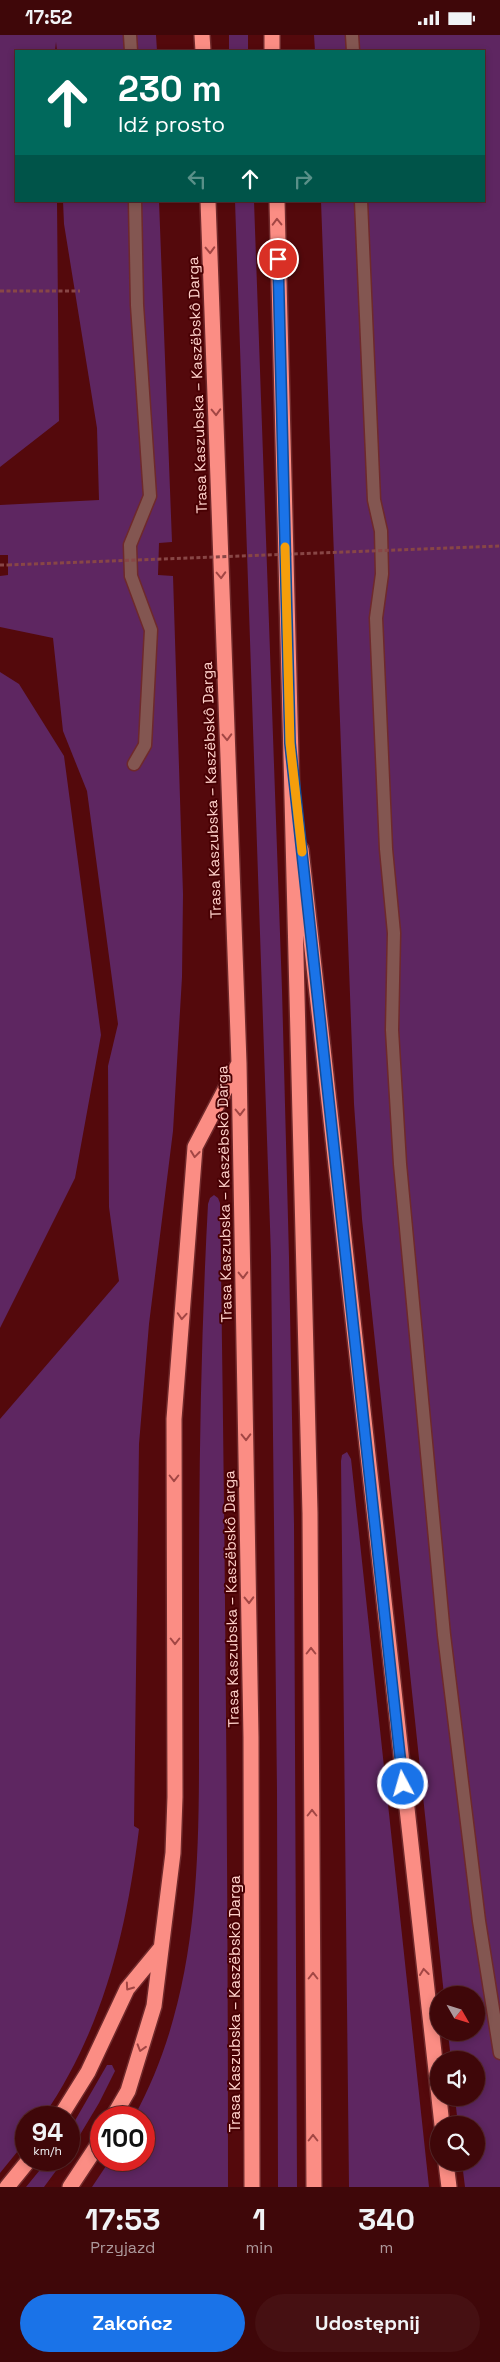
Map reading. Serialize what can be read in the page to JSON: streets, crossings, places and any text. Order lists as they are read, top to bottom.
{
  "streets": {
    "highway": ["Trasa Kaszubska – Kaszëbskô Darga"]
  },
  "north": "bottom right",
  "page": {
    "status": "17:52",
    "turn": ["230 m", "Idź prosto"],
    "speed": "94 km/h",
    "limit": "100",
    "eta": [
      "17:53",
      "Przyjazd",
      "1",
      "min",
      "340",
      "m"
    ],
    "buttons": ["Zakończ", "Udostępnij"]
  }
}
